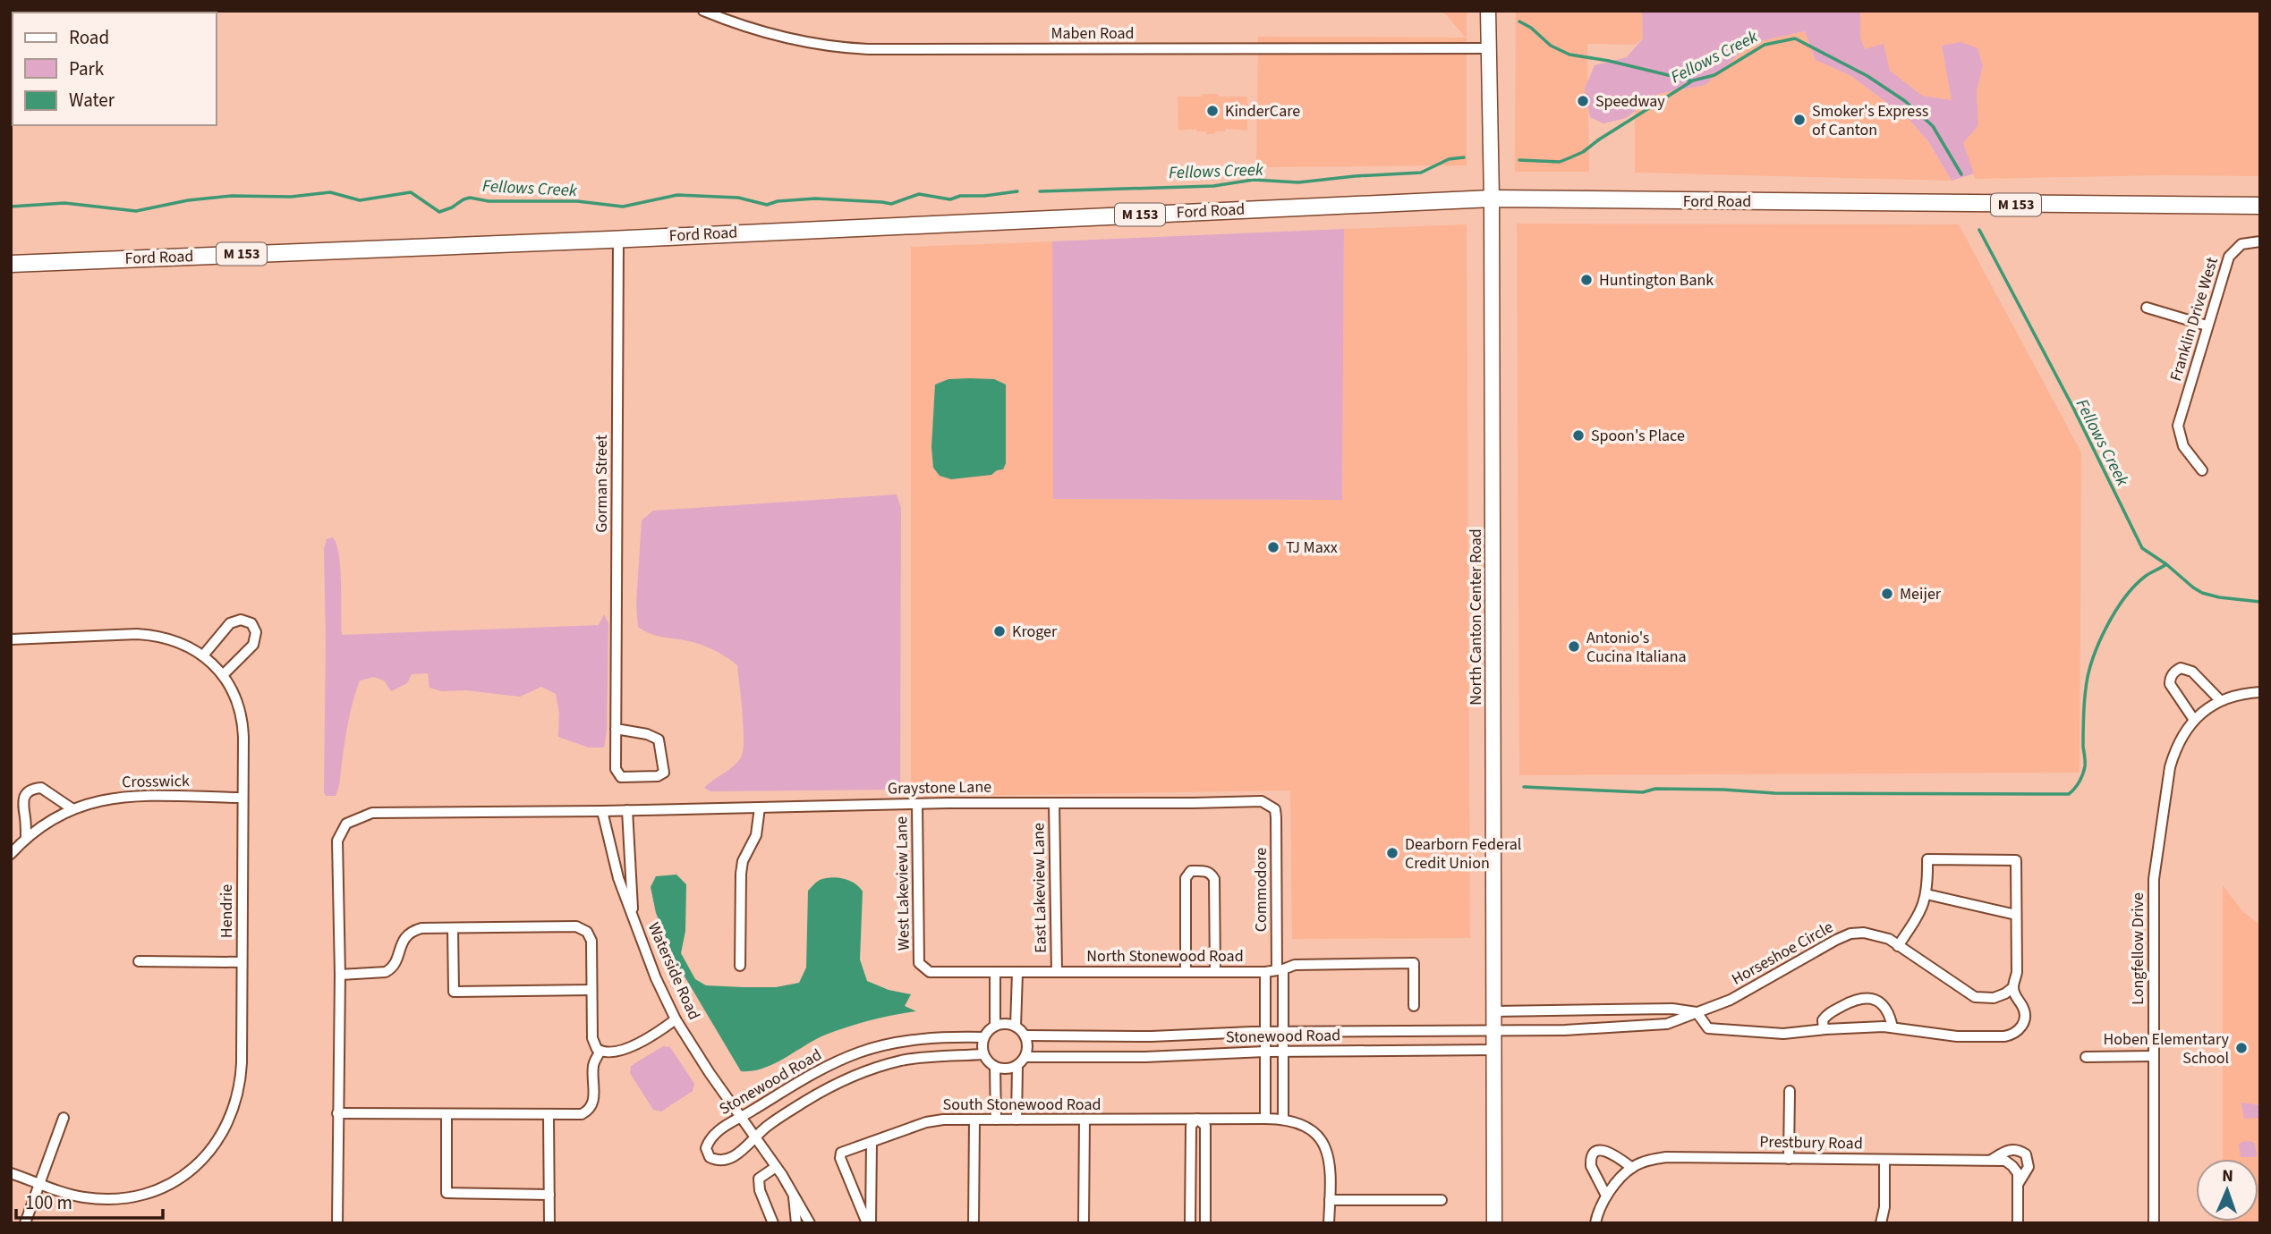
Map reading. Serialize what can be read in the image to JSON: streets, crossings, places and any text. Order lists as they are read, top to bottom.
{
  "streets": {
    "main road": ["Ford Road", "M 153", "North Canton Center Road"],
    "street": [
      "Maben Road",
      "Franklin Drive West",
      "Gorman Street",
      "Crosswick",
      "Graystone Lane",
      "West Lakeview Lane",
      "East Lakeview Lane",
      "Commodore",
      "Hendrie",
      "Longfellow Drive",
      "Horseshoe Circle",
      "North Stonewood Road",
      "Waterside Road",
      "Stonewood Road",
      "South Stonewood Road",
      "Prestbury Road"
    ]
  },
  "crossings": [
    ["Maben Road", "North Canton Center Road"],
    ["Ford Road", "Gorman Street"],
    ["Ford Road", "North Canton Center Road"],
    ["North Canton Center Road", "Horseshoe Circle"],
    ["North Canton Center Road", "Stonewood Road"],
    ["Crosswick", "Hendrie"],
    ["Graystone Lane", "West Lakeview Lane"],
    ["Graystone Lane", "East Lakeview Lane"],
    ["Graystone Lane", "Commodore"],
    ["Graystone Lane", "Waterside Road"],
    ["West Lakeview Lane", "North Stonewood Road"],
    ["East Lakeview Lane", "North Stonewood Road"],
    ["Commodore", "North Stonewood Road"],
    ["Commodore", "Stonewood Road"],
    ["Commodore", "South Stonewood Road"],
    ["Horseshoe Circle", "Stonewood Road"],
    ["Waterside Road", "Stonewood Road"]
  ],
  "water": ["Fellows Creek"],
  "places": [
    "Speedway",
    "KinderCare",
    "Smoker's Express of Canton",
    "Huntington Bank",
    "Spoon's Place",
    "TJ Maxx",
    "Meijer",
    "Kroger",
    "Antonio's Cucina Italiana",
    "Dearborn Federal Credit Union",
    "Hoben Elementary School"
  ],
  "legend": ["Road", "Park", "Water"],
  "scale_bar": "100 m",
  "north": "top"
}
